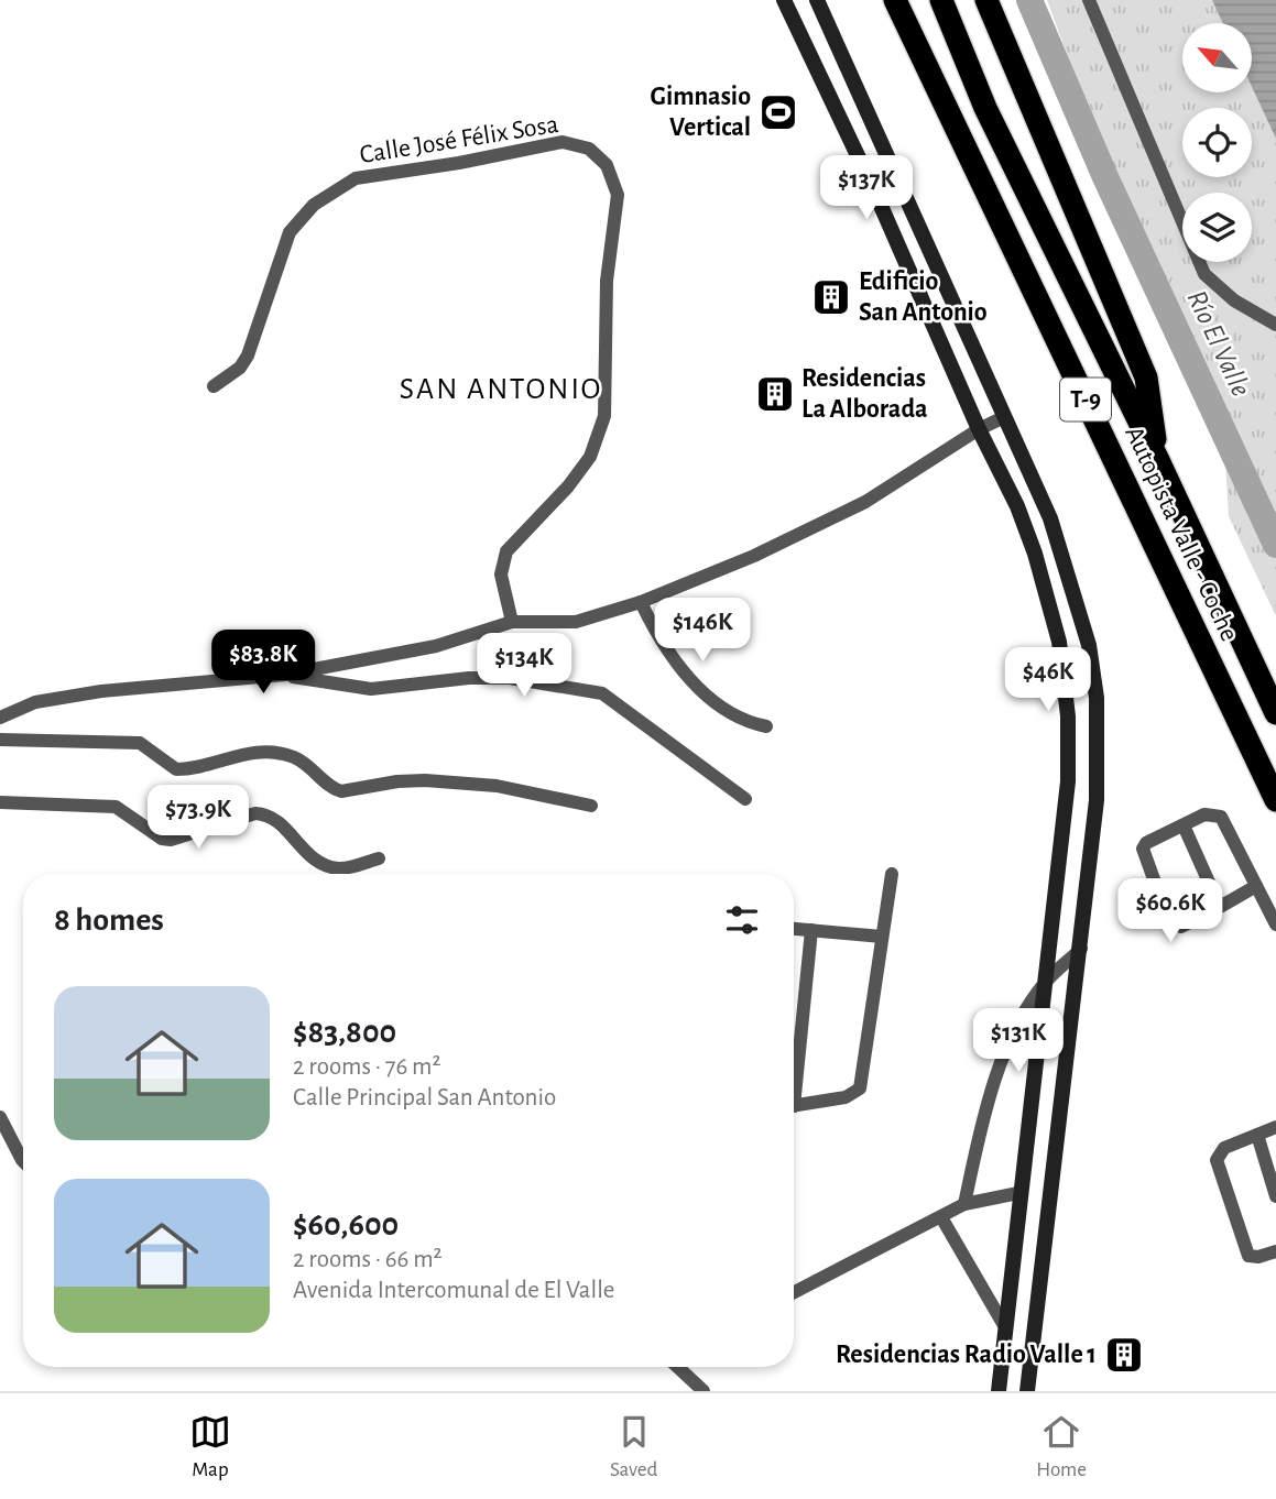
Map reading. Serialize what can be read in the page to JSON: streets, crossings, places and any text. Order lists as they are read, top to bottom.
{
  "streets": {
    "highway": ["T-9", "Autopista Valle - Coche"],
    "street": ["Calle José Félix Sosa"]
  },
  "districts": ["SAN ANTONIO"],
  "water": ["Río El Valle"],
  "places": {
    "sports": ["Gimnasio Vertical"],
    "building": ["Edificio San Antonio", "Residencias La Alborada", "Residencias Radio Valle 1"]
  },
  "north": "top left",
  "page": {
    "price": [
      "$137K",
      "$146K",
      "$83.8K",
      "$134K",
      "$46K",
      "$73.9K",
      "$60.6K",
      "$131K"
    ],
    "heading": "8 homes",
    "list": [
      {
        "name": "$83,800",
        "note": "2 rooms · 76 m² · Calle Principal San Antonio"
      },
      {
        "name": "$60,600",
        "note": "2 rooms · 66 m² · Avenida Intercomunal de El Valle"
      }
    ],
    "tabs": ["Map", "Saved", "Home"]
  }
}
